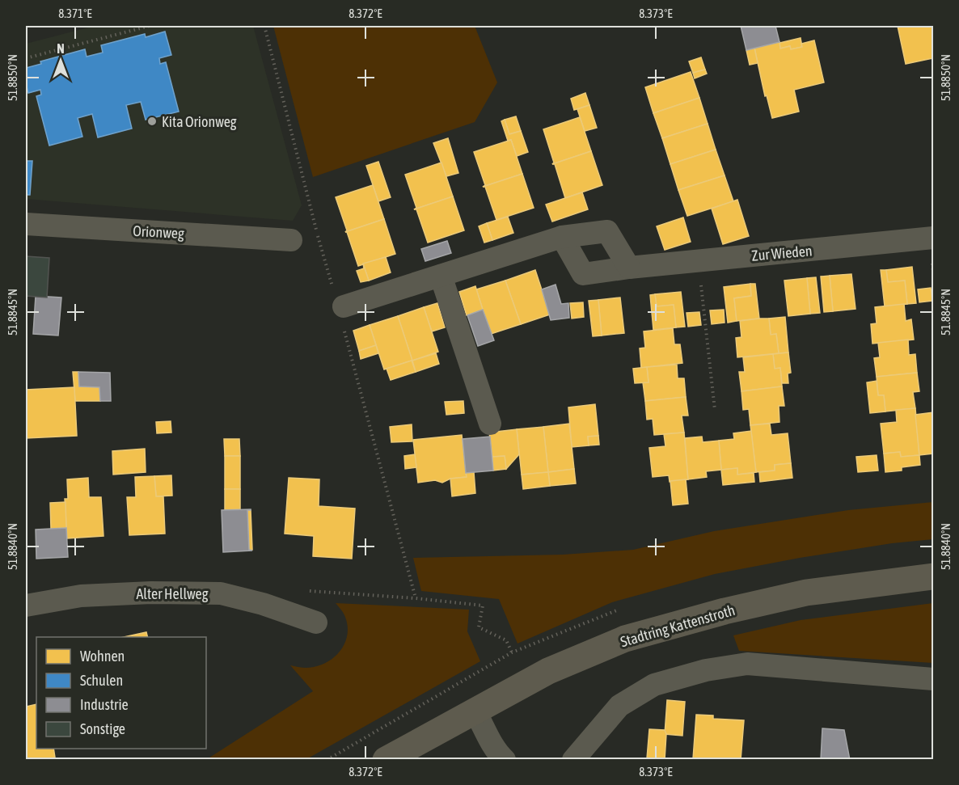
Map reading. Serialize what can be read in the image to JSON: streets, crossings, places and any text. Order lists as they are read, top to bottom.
{
  "streets": {
    "main road": ["Stadtring Kattenstroth"],
    "street": ["Orionweg", "Zur Wieden", "Alter Hellweg"]
  },
  "places": ["Kita Orionweg"],
  "legend": [
    "Wohnen",
    "Schulen",
    "Industrie",
    "Sonstige"
  ],
  "north": "top",
  "coordinates": [
    "8.371°E",
    "8.372°E",
    "8.373°E",
    "51.8850°N",
    "51.8845°N",
    "51.8840°N"
  ]
}
